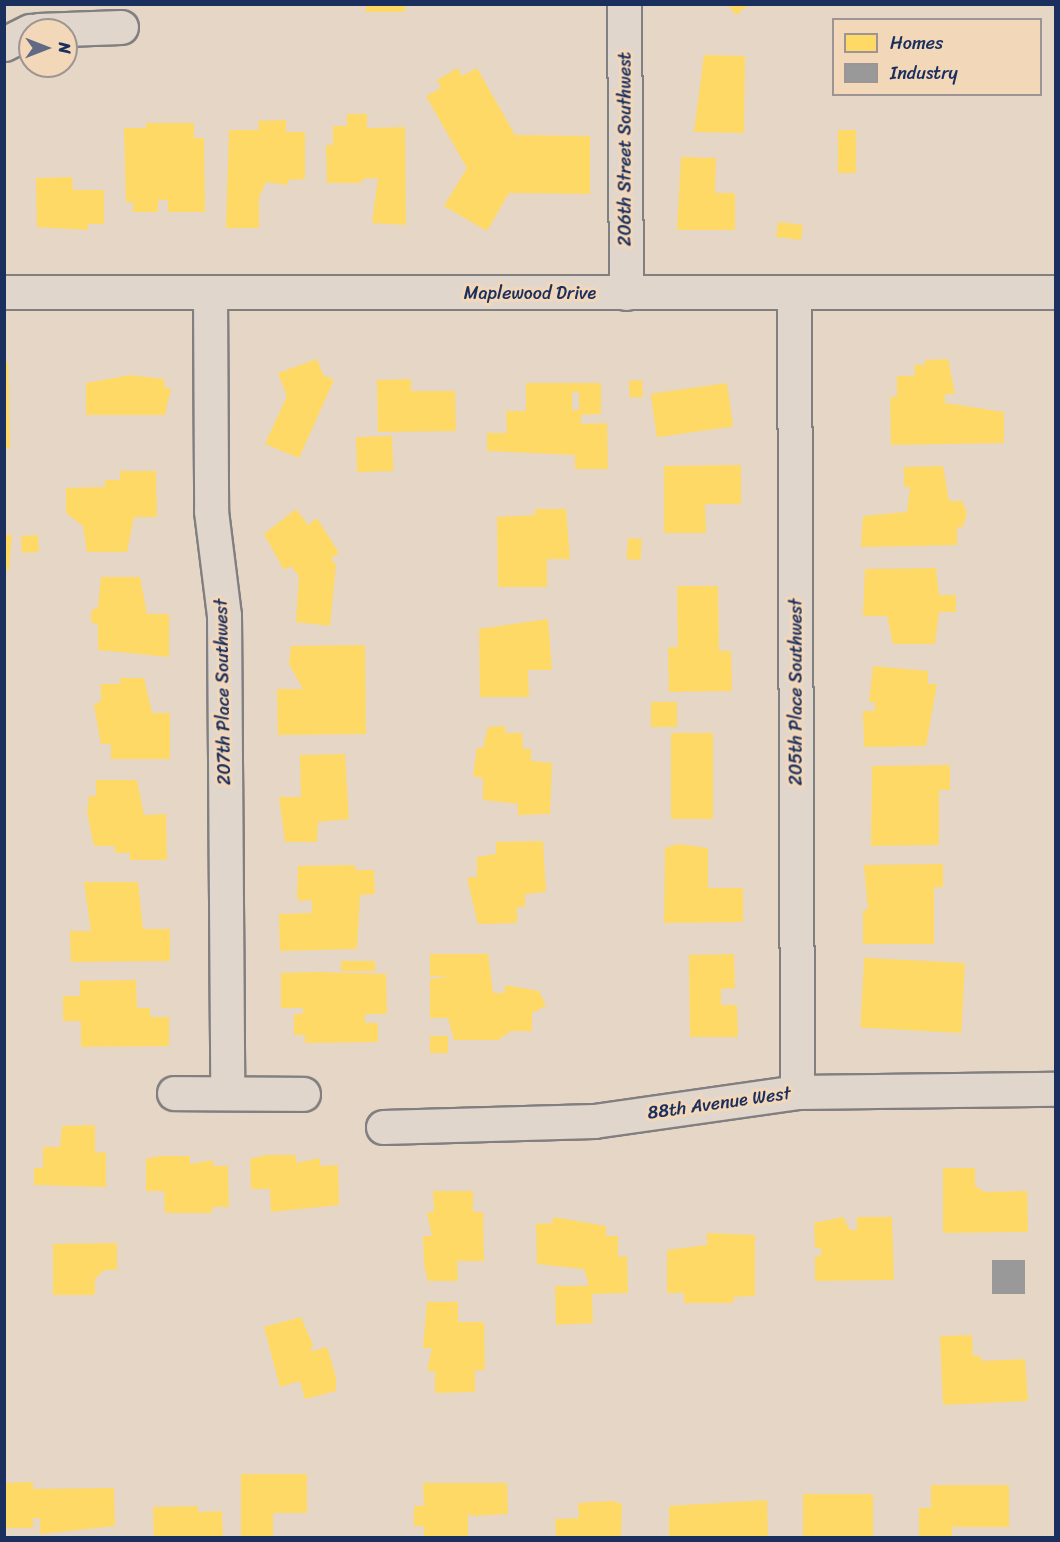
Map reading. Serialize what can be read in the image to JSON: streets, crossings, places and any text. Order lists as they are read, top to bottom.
{
  "streets": {
    "street": [
      "206th Street Southwest",
      "Maplewood Drive",
      "207th Place Southwest",
      "205th Place Southwest",
      "88th Avenue West"
    ]
  },
  "crossings": [
    ["206th Street Southwest", "Maplewood Drive"],
    ["Maplewood Drive", "207th Place Southwest"],
    ["Maplewood Drive", "205th Place Southwest"],
    ["205th Place Southwest", "88th Avenue West"]
  ],
  "legend": ["Homes", "Industry"],
  "north": "right"
}
